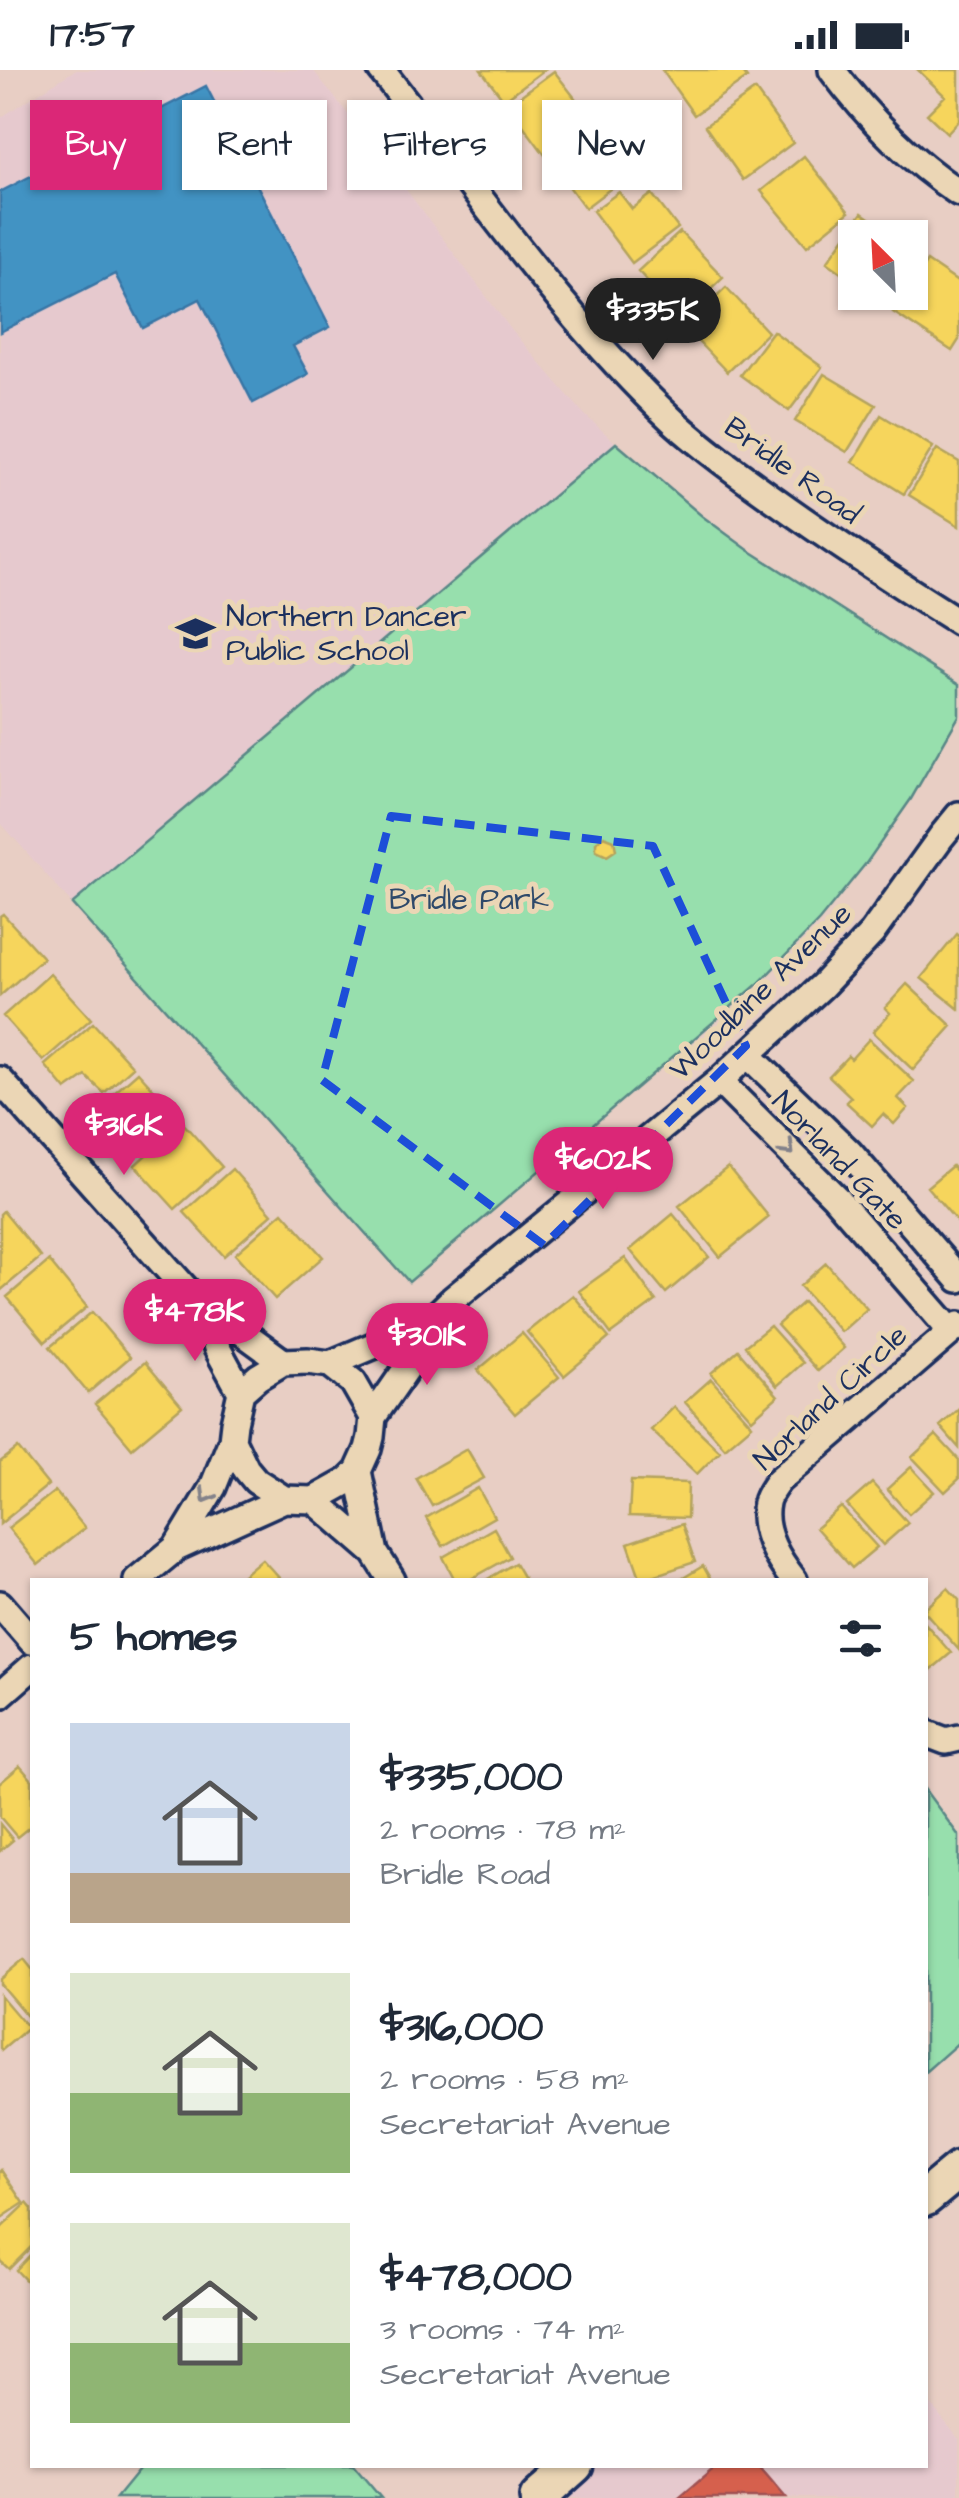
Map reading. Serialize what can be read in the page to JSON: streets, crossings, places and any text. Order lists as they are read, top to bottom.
{
  "streets": {
    "street": [
      "Bridle Road",
      "Woodbine Avenue",
      "Norland Gate",
      "Norland Circle"
    ]
  },
  "crossings": [
    ["Woodbine Avenue", "Norland Gate"],
    ["Norland Gate", "Norland Circle"]
  ],
  "parks": ["Bridle Park"],
  "places": {
    "school or university": ["Northern Dancer Public School"]
  },
  "north": "top left",
  "page": {
    "status": "17:57",
    "chip": [
      "Buy",
      "Rent",
      "Filters",
      "New"
    ],
    "price": [
      "$335K",
      "$316K",
      "$602K",
      "$478K",
      "$301K"
    ],
    "heading": "5 homes",
    "list": [
      {
        "name": "$335,000",
        "note": "2 rooms · 78 m² · Bridle Road"
      },
      {
        "name": "$316,000",
        "note": "2 rooms · 58 m² · Secretariat Avenue"
      },
      {
        "name": "$478,000",
        "note": "3 rooms · 74 m² · Secretariat Avenue"
      }
    ]
  }
}
